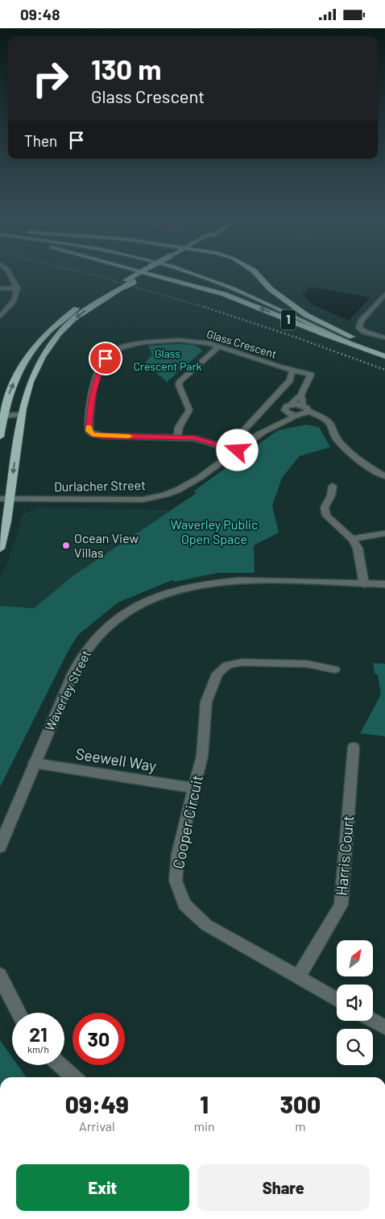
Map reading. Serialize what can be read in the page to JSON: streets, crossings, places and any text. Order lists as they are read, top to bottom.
{
  "streets": {
    "highway": ["1"],
    "street": [
      "Glass Crescent",
      "Durlacher Street",
      "Waverley Street",
      "Seewell Way",
      "Cooper Circuit",
      "Harris Court"
    ]
  },
  "crossings": [
    ["1", "Durlacher Street"],
    ["Glass Crescent", "Durlacher Street"],
    ["Waverley Street", "Seewell Way"],
    ["Seewell Way", "Cooper Circuit"],
    ["Cooper Circuit", "Harris Court"]
  ],
  "parks": ["Glass Crescent Park", "Waverley Public Open Space"],
  "places": ["Ocean View Villas"],
  "north": "top right",
  "page": {
    "status": "09:48",
    "turn": ["130 m", "Glass Crescent"],
    "then": "Then",
    "speed": "21 km/h",
    "limit": "30",
    "eta": [
      "09:49",
      "Arrival",
      "1",
      "min",
      "300",
      "m"
    ],
    "buttons": ["Exit", "Share"]
  }
}
